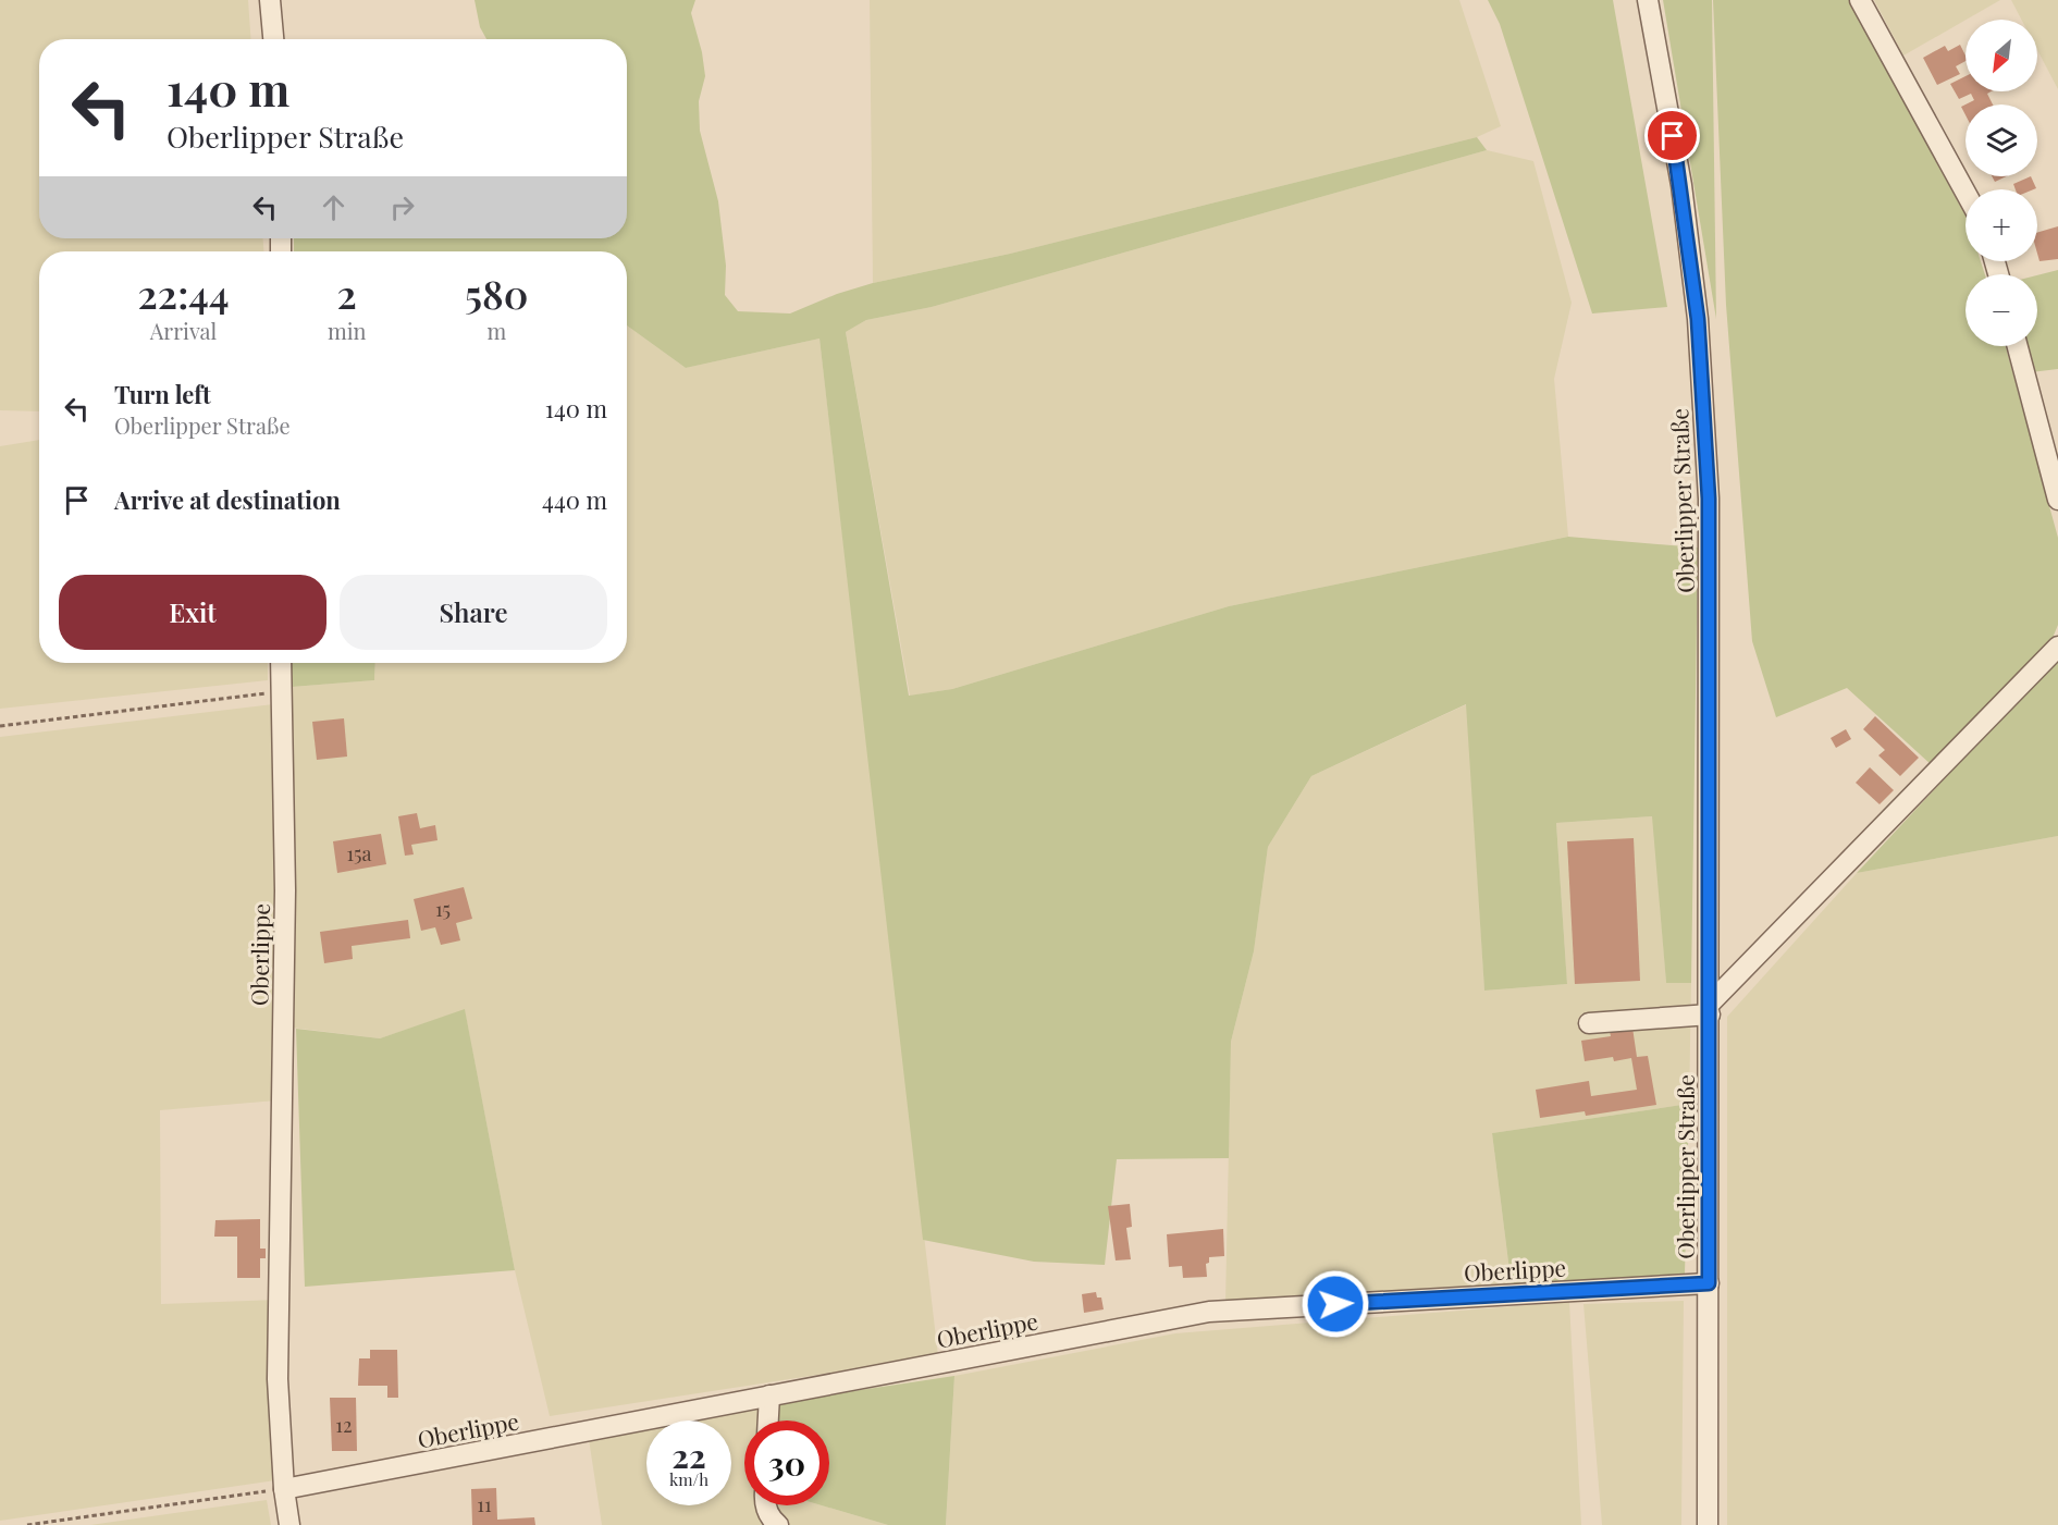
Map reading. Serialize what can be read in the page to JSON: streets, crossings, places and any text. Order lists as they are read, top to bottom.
{
  "streets": {
    "street": ["Oberlipper Straße", "Oberlippe"]
  },
  "crossings": [
    ["Oberlipper Straße", "Oberlippe"]
  ],
  "house_numbers": [
    "15a",
    "15",
    "12",
    "11"
  ],
  "north": "bottom left",
  "page": {
    "map_buttons": ["+", "−"],
    "turn": ["140 m", "Oberlipper Straße"],
    "eta": [
      "22:44",
      "Arrival",
      "2",
      "min",
      "580",
      "m"
    ],
    "list": [
      {
        "name": "Turn left",
        "note": "Oberlipper Straße",
        "value": "140 m"
      },
      {
        "name": "Arrive at destination",
        "value": "440 m"
      }
    ],
    "buttons": ["Exit", "Share"],
    "speed": "22 km/h",
    "limit": "30"
  }
}
